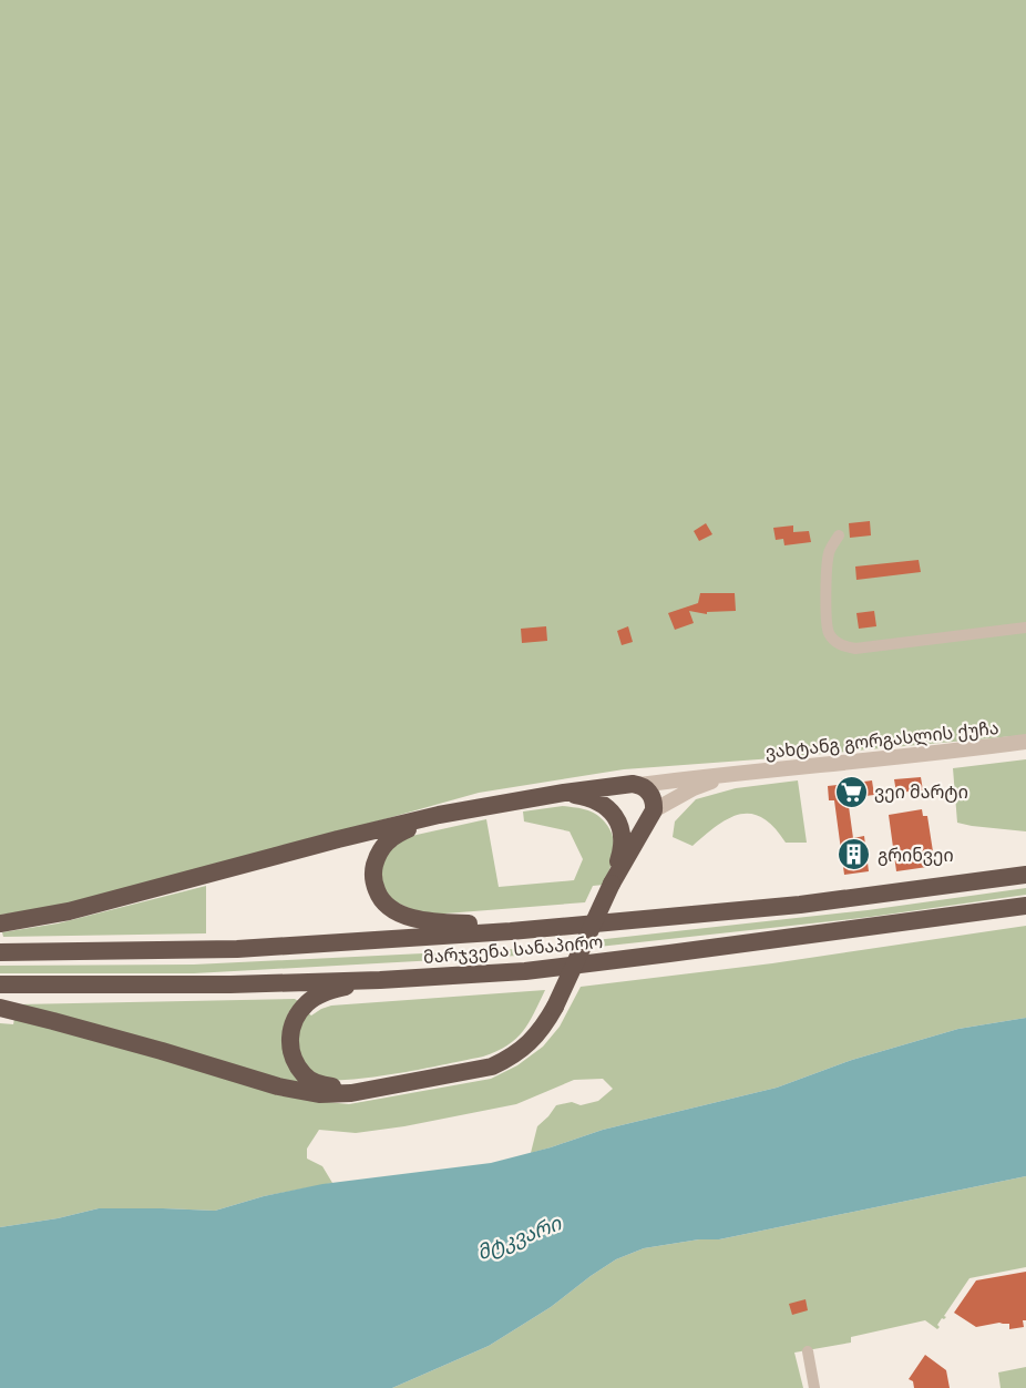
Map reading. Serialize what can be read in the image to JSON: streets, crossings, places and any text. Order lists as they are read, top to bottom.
{
  "streets": {
    "highway": ["მარჯვენა სანაპირო"],
    "street": ["ვახტანგ გორგასლის ქუჩა"]
  },
  "water": ["მტკვარი"],
  "places": {
    "supermarket": ["ვეი მარტი"],
    "building": ["გრინვეი"]
  }
}
